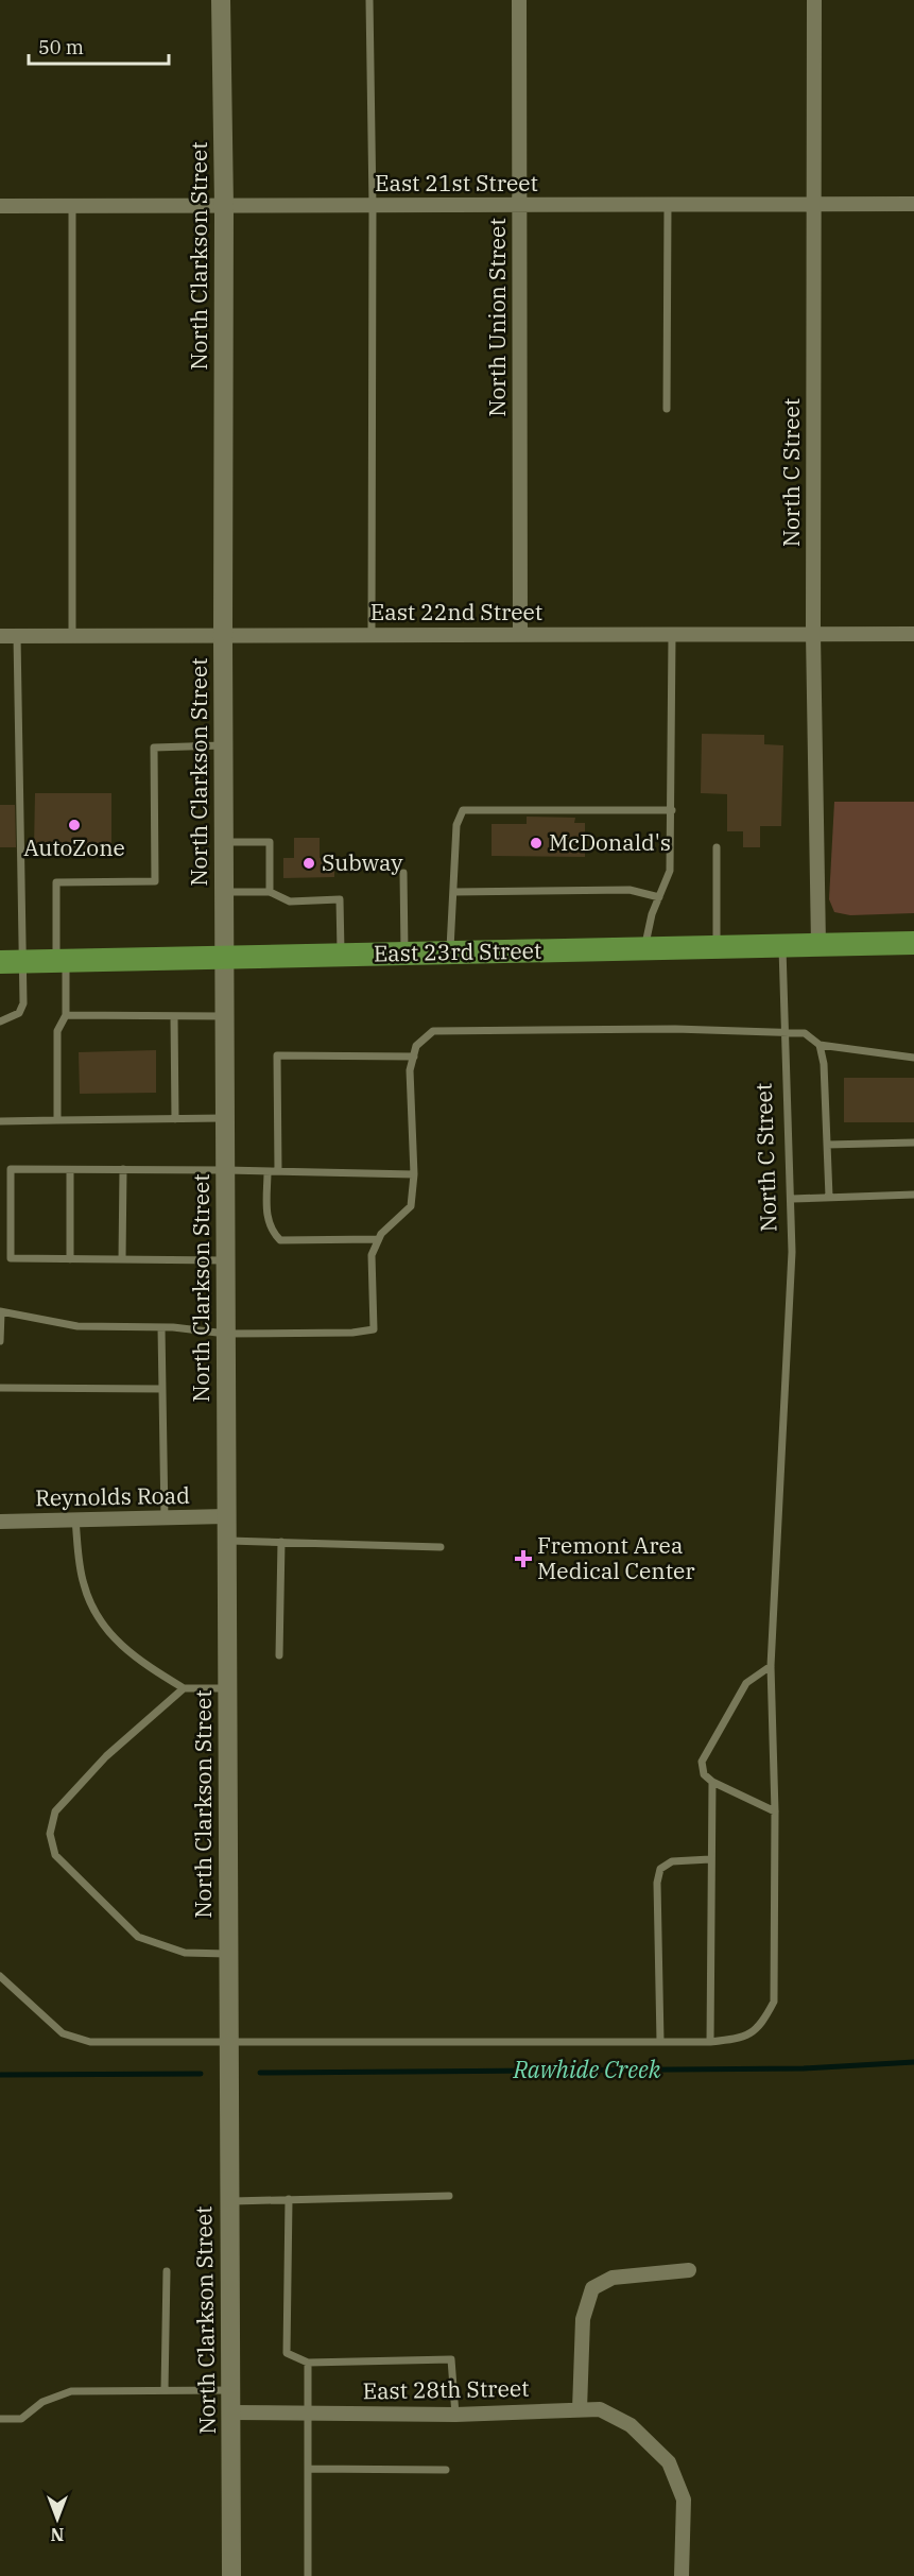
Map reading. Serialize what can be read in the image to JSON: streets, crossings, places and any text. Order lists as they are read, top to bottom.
{
  "streets": {
    "main road": ["East 23rd Street"],
    "street": [
      "East 21st Street",
      "North Clarkson Street",
      "North Union Street",
      "North C Street",
      "East 22nd Street",
      "Reynolds Road",
      "East 28th Street"
    ]
  },
  "crossings": [
    ["East 21st Street", "North Clarkson Street"],
    ["East 21st Street", "North Union Street"],
    ["East 21st Street", "North C Street"],
    ["North Clarkson Street", "North C Street"],
    ["North Clarkson Street", "East 22nd Street"],
    ["North Clarkson Street", "East 23rd Street"],
    ["North Clarkson Street", "Reynolds Road"],
    ["North Clarkson Street", "East 28th Street"],
    ["North Union Street", "East 22nd Street"],
    ["North C Street", "East 22nd Street"],
    ["North C Street", "East 23rd Street"]
  ],
  "water": ["Rawhide Creek"],
  "places": {
    "other": ["AutoZone", "McDonald's", "Subway"],
    "health": ["Fremont Area Medical Center"]
  },
  "scale_bar": "50 m",
  "north": "bottom"
}
